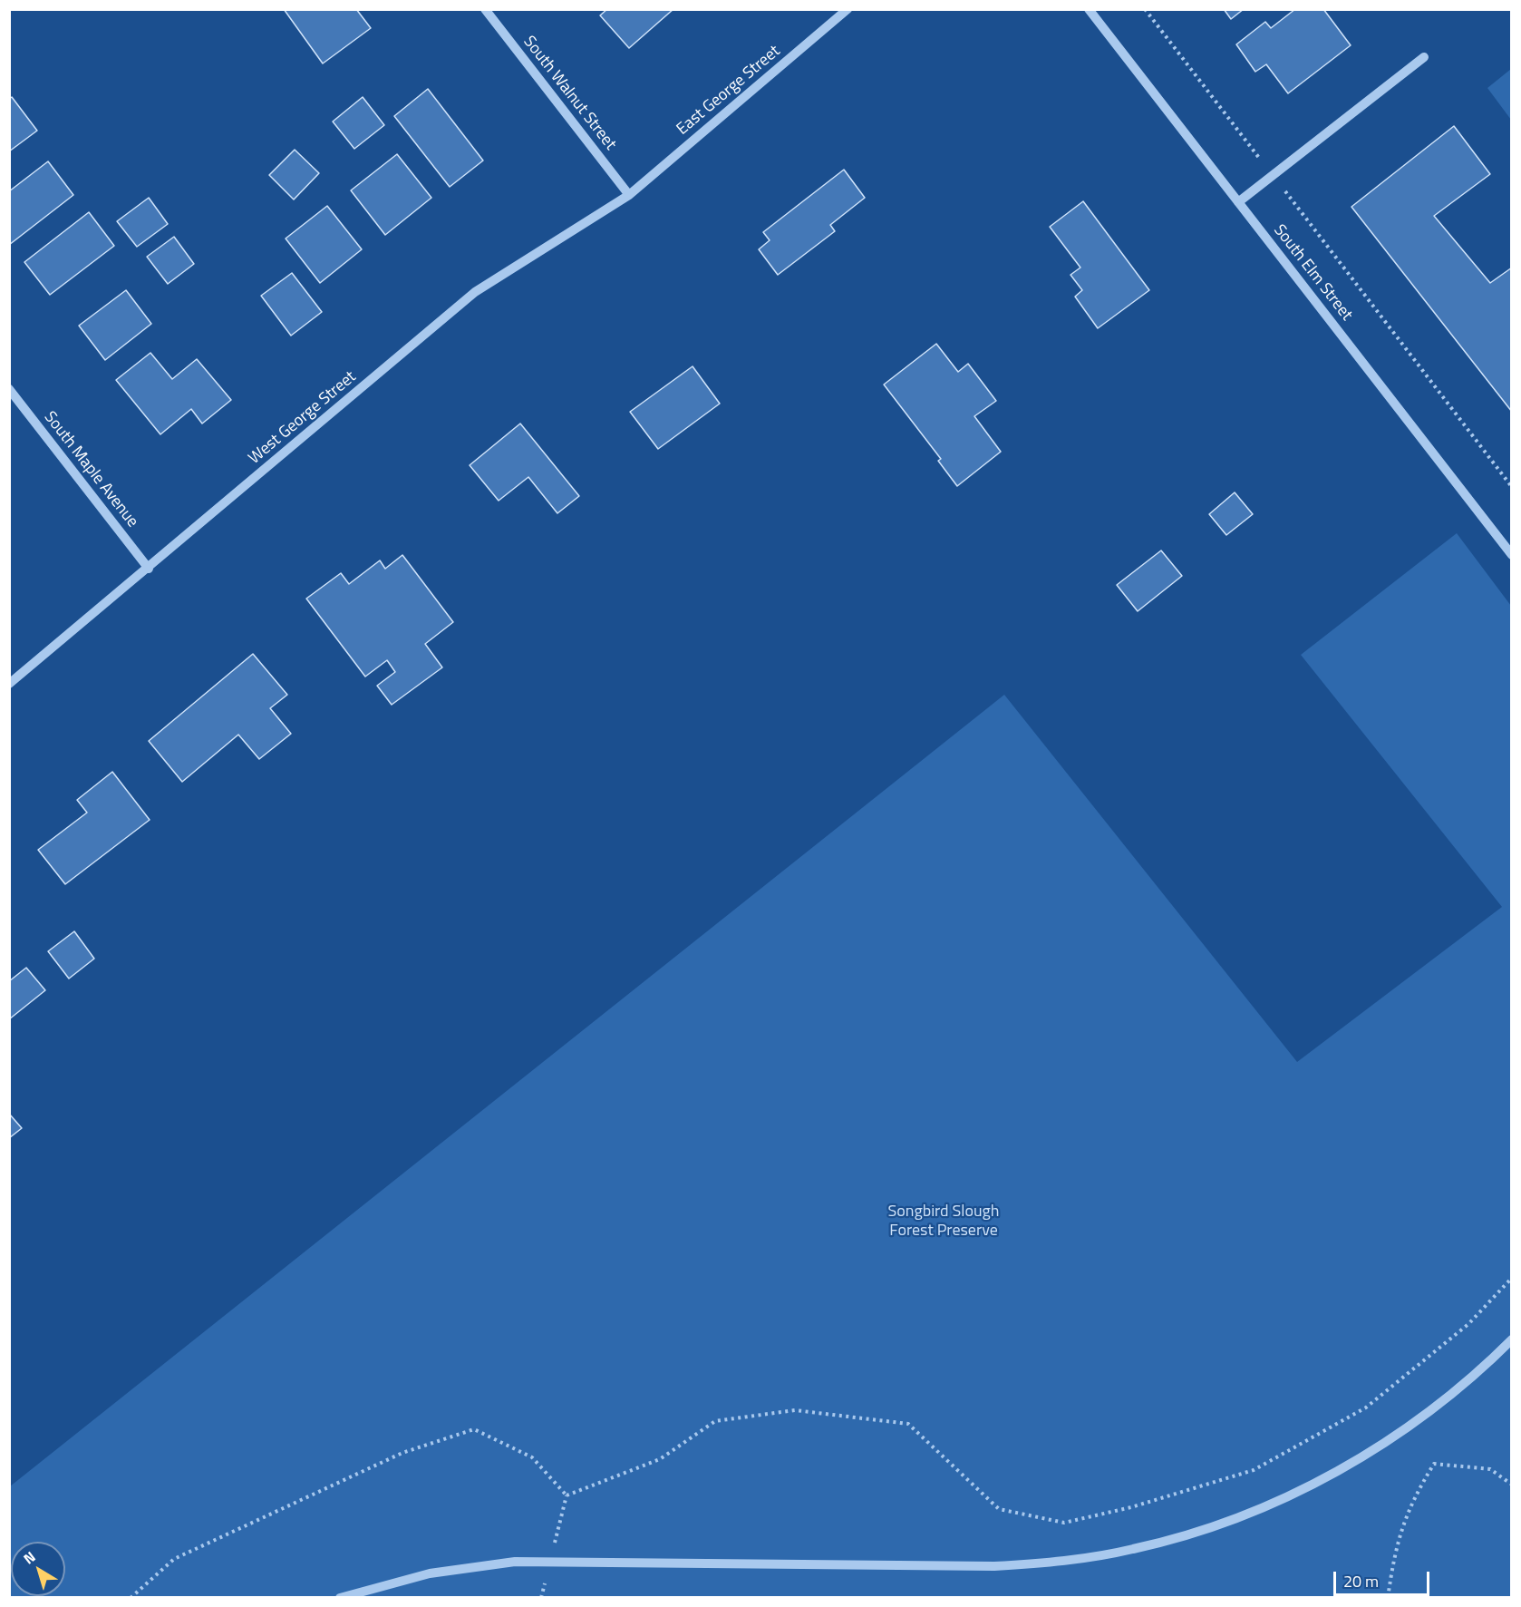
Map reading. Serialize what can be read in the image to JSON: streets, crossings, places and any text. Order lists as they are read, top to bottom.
{
  "streets": {
    "street": [
      "East George Street",
      "South Walnut Street",
      "South Elm Street",
      "West George Street",
      "South Maple Avenue"
    ]
  },
  "crossings": [
    ["East George Street", "South Walnut Street"],
    ["East George Street", "West George Street"],
    ["South Walnut Street", "West George Street"],
    ["West George Street", "South Maple Avenue"]
  ],
  "parks": ["Songbird Slough Forest Preserve"],
  "scale_bar": "20 m",
  "north": "top left"
}
